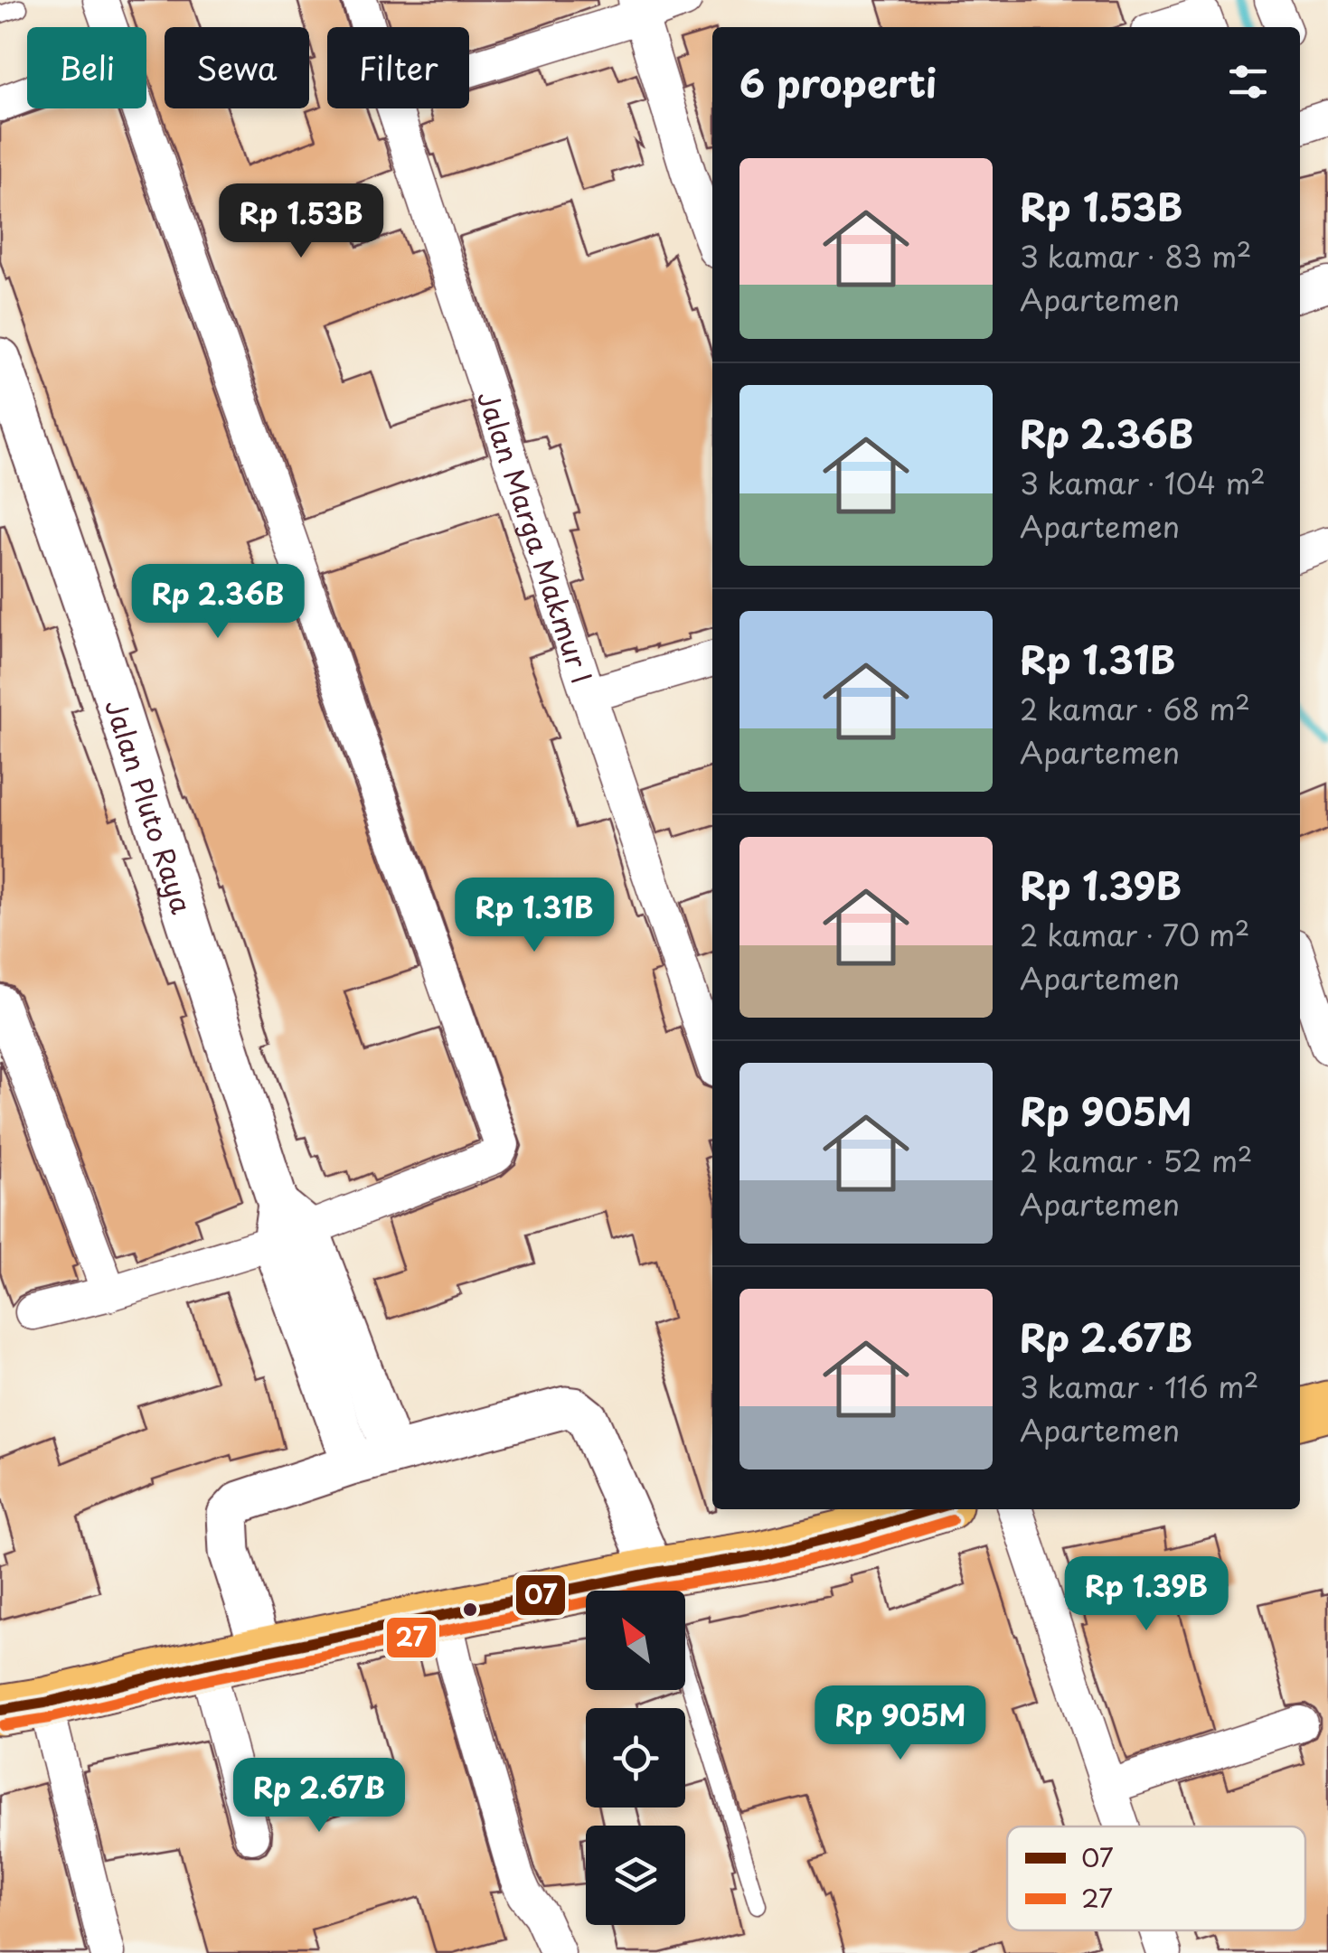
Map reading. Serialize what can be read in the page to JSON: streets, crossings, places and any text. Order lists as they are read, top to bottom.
{
  "streets": {
    "street": ["Jalan Marga Makmur I", "Jalan Pluto Raya"]
  },
  "lines": ["transit line 07", "transit line 27"],
  "legend": ["07", "27"],
  "north": "top left",
  "page": {
    "chip": ["Beli", "Sewa", "Filter"],
    "heading": "6 properti",
    "list": [
      {
        "name": "Rp 1.53B",
        "note": "3 kamar · 83 m² · Apartemen"
      },
      {
        "name": "Rp 2.36B",
        "note": "3 kamar · 104 m² · Apartemen"
      },
      {
        "name": "Rp 1.31B",
        "note": "2 kamar · 68 m² · Apartemen"
      },
      {
        "name": "Rp 1.39B",
        "note": "2 kamar · 70 m² · Apartemen"
      },
      {
        "name": "Rp 905M",
        "note": "2 kamar · 52 m² · Apartemen"
      },
      {
        "name": "Rp 2.67B",
        "note": "3 kamar · 116 m² · Apartemen"
      }
    ],
    "price": [
      "Rp 1.53B",
      "Rp 2.36B",
      "Rp 1.31B",
      "Rp 1.39B",
      "Rp 905M",
      "Rp 2.67B"
    ]
  }
}
